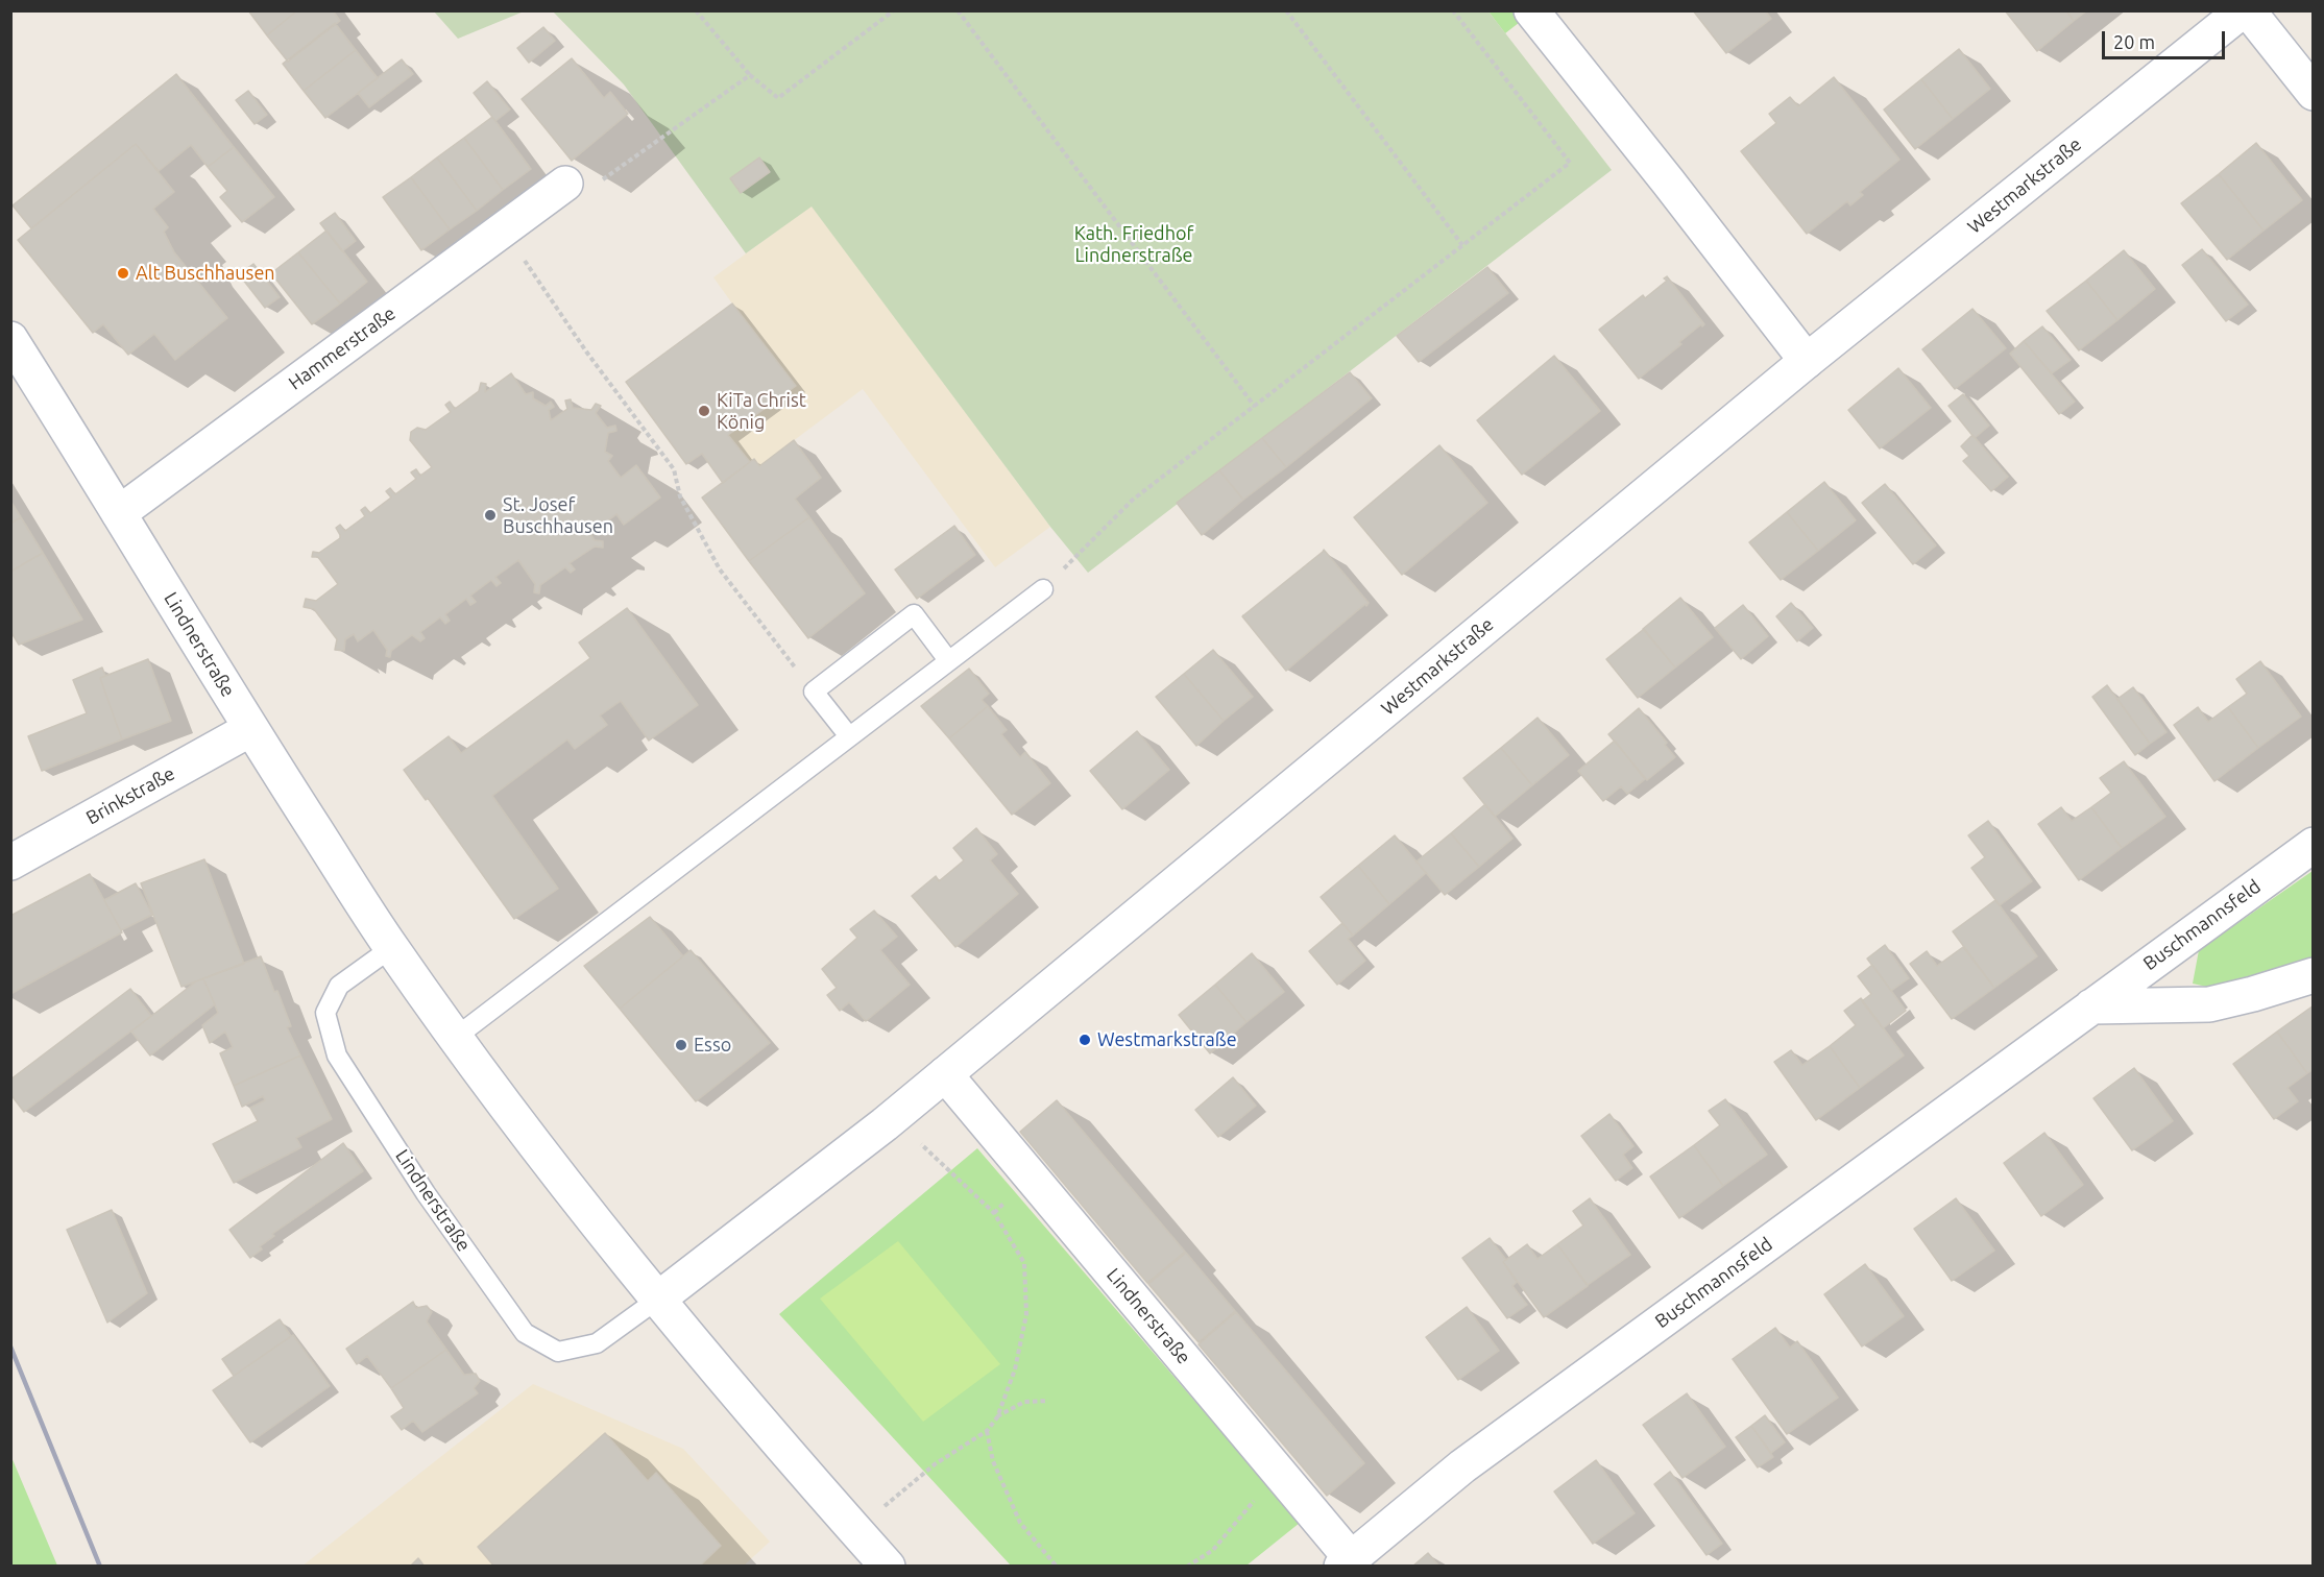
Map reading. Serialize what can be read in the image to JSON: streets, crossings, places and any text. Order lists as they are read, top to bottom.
{
  "streets": {
    "street": [
      "Westmarkstraße",
      "Hammerstraße",
      "Lindnerstraße",
      "Brinkstraße",
      "Buschmannsfeld"
    ]
  },
  "crossings": [
    ["Westmarkstraße", "Lindnerstraße"],
    ["Hammerstraße", "Lindnerstraße"],
    ["Lindnerstraße", "Brinkstraße"],
    ["Lindnerstraße", "Buschmannsfeld"]
  ],
  "parks": ["Kath. Friedhof Lindnerstraße"],
  "places": [
    "Alt Buschhausen",
    "KiTa Christ König",
    "St. Josef Buschhausen",
    "Westmarkstraße",
    "Esso"
  ],
  "scale_bar": "20 m"
}
